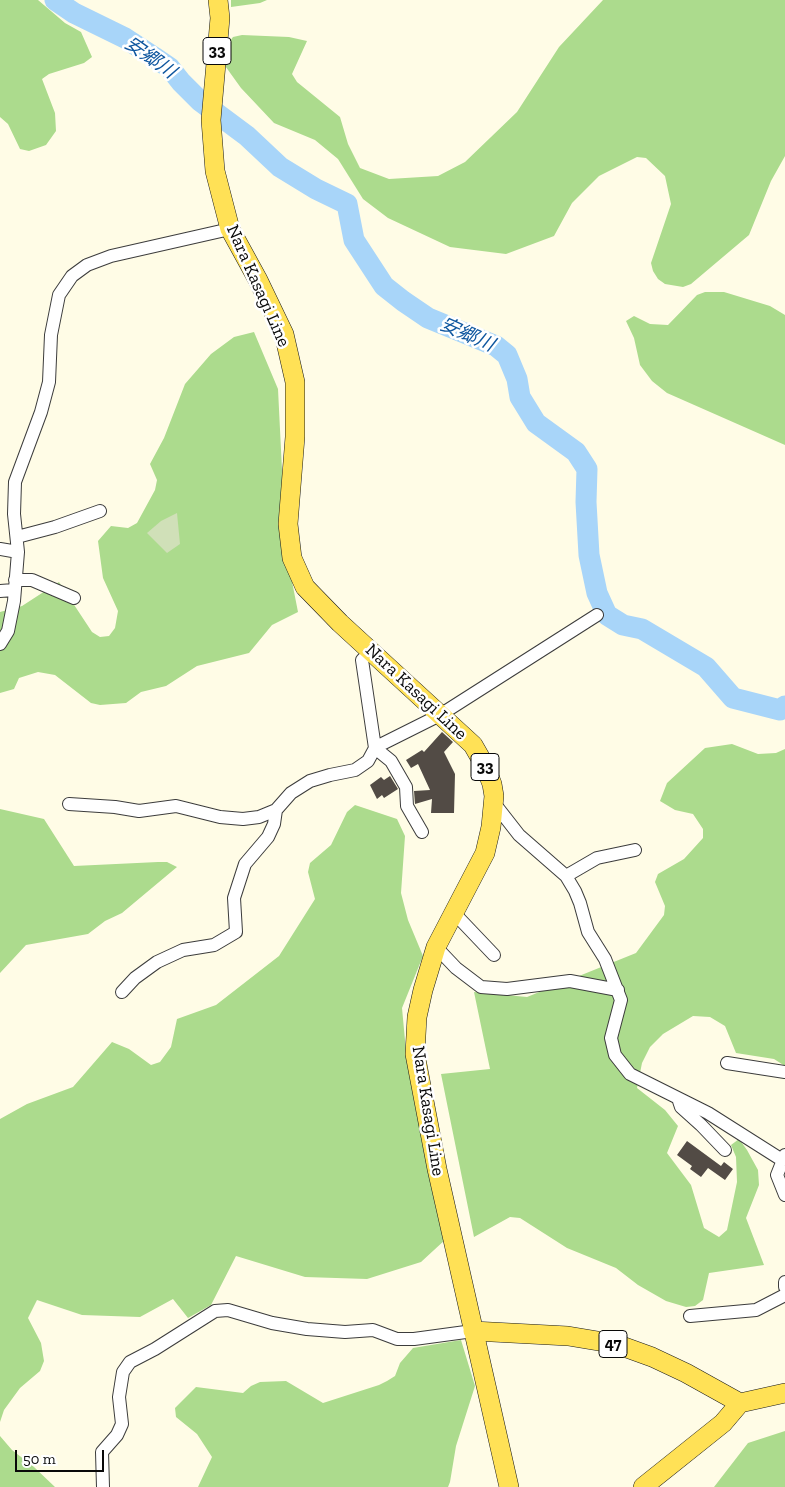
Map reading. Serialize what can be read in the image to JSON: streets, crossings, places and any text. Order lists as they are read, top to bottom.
{
  "streets": {
    "main road": ["33", "Nara Kasagi Line", "47"]
  },
  "crossings": [
    ["Nara Kasagi Line", "47"]
  ],
  "water": ["安郷川"],
  "scale_bar": "50 m"
}
